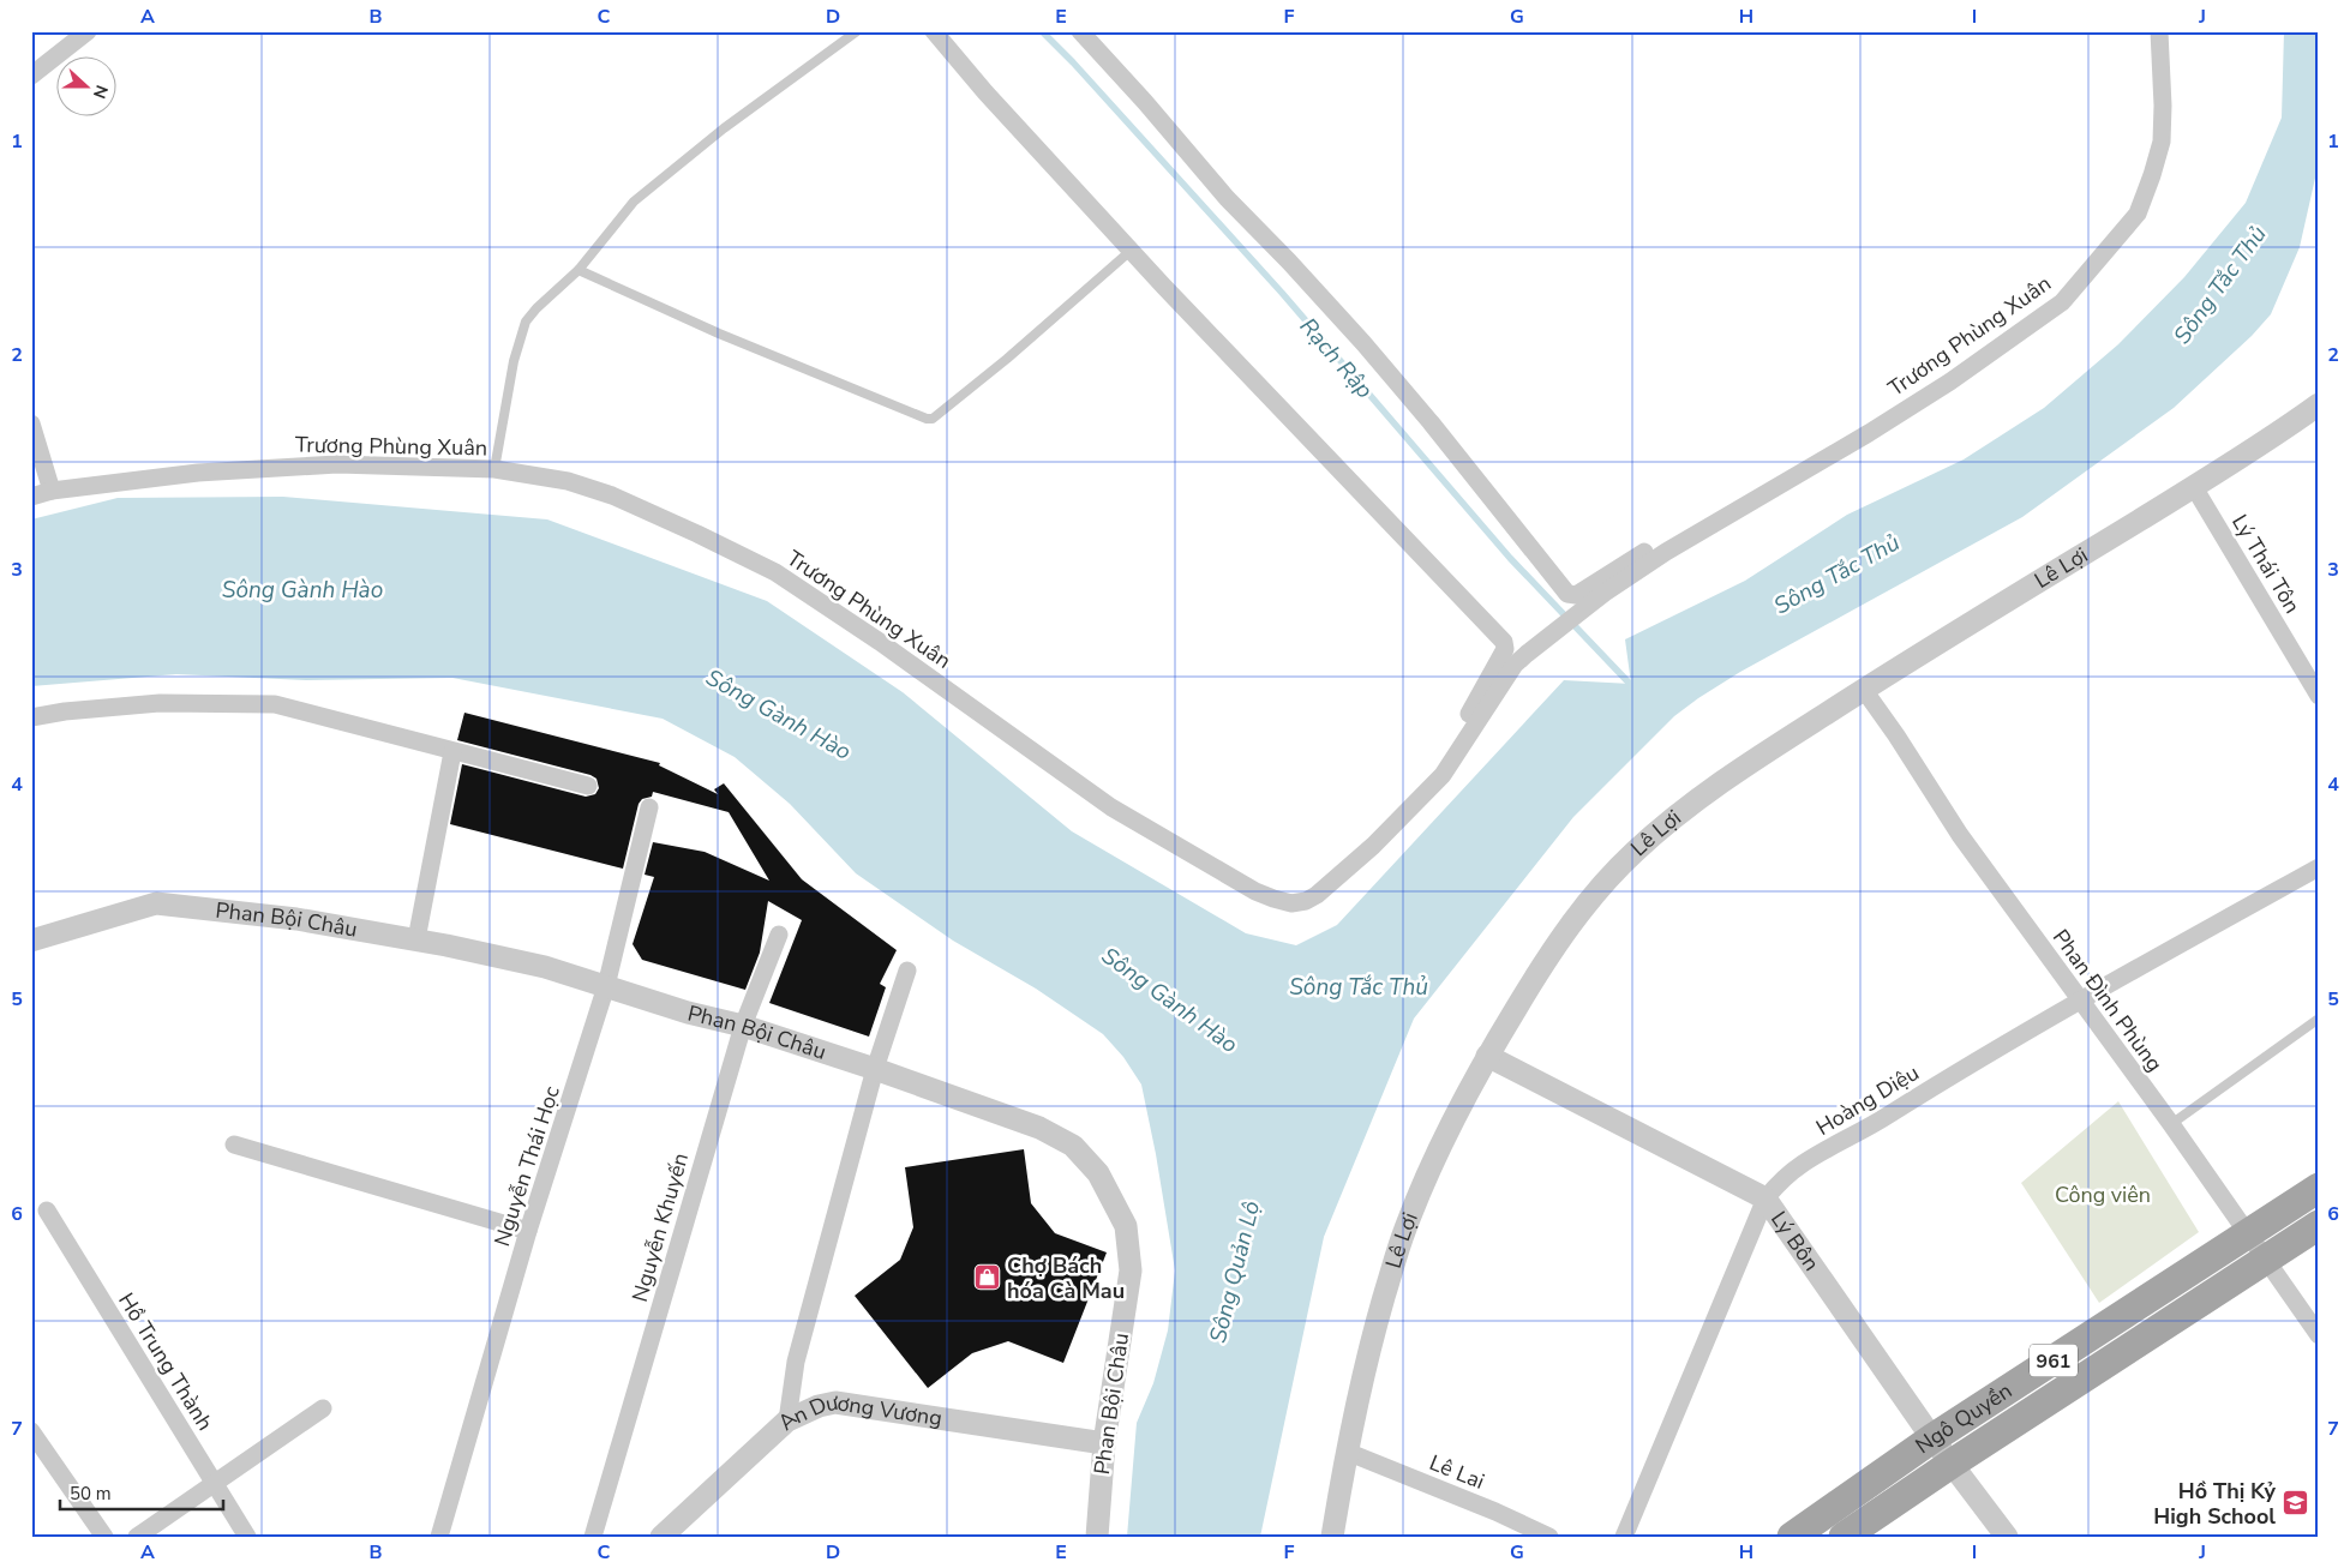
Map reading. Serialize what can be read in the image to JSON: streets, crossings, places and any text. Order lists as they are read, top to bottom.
{
  "streets": {
    "main road": ["961", "Ngô Quyền"],
    "street": [
      "Trương Phùng Xuân",
      "Lý Thái Tôn",
      "Lê Lợi",
      "Phan Bội Châu",
      "Phan Đình Phùng",
      "Hoàng Diệu",
      "Nguyễn Thái Học",
      "Nguyễn Khuyến",
      "Lý Bôn",
      "Hồ Trung Thành",
      "An Dương Vương",
      "Lê Lai"
    ]
  },
  "crossings": [
    ["Lý Thái Tôn", "Lê Lợi"],
    ["Lê Lợi", "Phan Đình Phùng"],
    ["Lê Lợi", "Lý Bôn"],
    ["Lê Lợi", "Lê Lai"],
    ["Phan Bội Châu", "Nguyễn Thái Học"],
    ["Phan Bội Châu", "Nguyễn Khuyến"],
    ["Phan Bội Châu", "An Dương Vương"],
    ["Phan Đình Phùng", "Hoàng Diệu"],
    ["Phan Đình Phùng", "Ngô Quyền"],
    ["Hoàng Diệu", "Lý Bôn"],
    ["Lý Bôn", "Ngô Quyền"]
  ],
  "water": [
    "Sông Tắc Thủ",
    "Rạch Rập",
    "Sông Gành Hào",
    "Sông Quản Lộ"
  ],
  "parks": ["Công viên"],
  "places": {
    "shop": ["Chợ Bách hóa Cà Mau"],
    "school or university": ["Hồ Thị Kỷ High School"]
  },
  "scale_bar": "50 m",
  "north": "right",
  "grid": {
    "columns": [
      "A",
      "B",
      "C",
      "D",
      "E",
      "F",
      "G",
      "H",
      "I",
      "J"
    ],
    "rows": [
      "1",
      "2",
      "3",
      "4",
      "5",
      "6",
      "7"
    ]
  }
}
